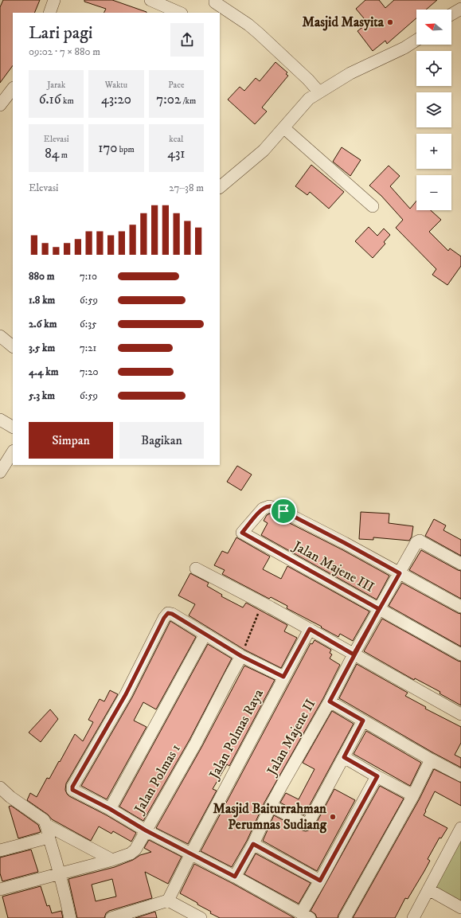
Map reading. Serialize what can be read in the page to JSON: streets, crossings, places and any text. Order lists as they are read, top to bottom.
{
  "streets": {
    "street": [
      "Jalan Majene III",
      "Jalan Polmas Raya",
      "Jalan Majene II",
      "Jalan Polmas 1"
    ]
  },
  "crossings": [
    ["Jalan Majene III", "Jalan Majene II"]
  ],
  "places": ["Masjid Masyita", "Masjid Baiturrahman Perumnas Sudiang"],
  "north": "left",
  "page": {
    "map_buttons": ["+", "−"],
    "heading": ["Lari pagi", "09:02 · 7 × 880 m"],
    "stats": [
      ["Jarak", "6.16 km"],
      ["Waktu", "43:20"],
      ["Pace", "7:02 /km"],
      ["Elevasi", "84 m"],
      ["170 bpm"],
      ["kcal", "431"]
    ],
    "chart": ["Elevasi", "27–38 m"],
    "list": [
      {
        "name": "880 m",
        "note": "7:10"
      },
      {
        "name": "1.8 km",
        "note": "6:59"
      },
      {
        "name": "2.6 km",
        "note": "6:35"
      },
      {
        "name": "3.5 km",
        "note": "7:21"
      },
      {
        "name": "4.4 km",
        "note": "7:20"
      },
      {
        "name": "5.3 km",
        "note": "6:59"
      }
    ],
    "buttons": ["Simpan", "Bagikan"]
  }
}
